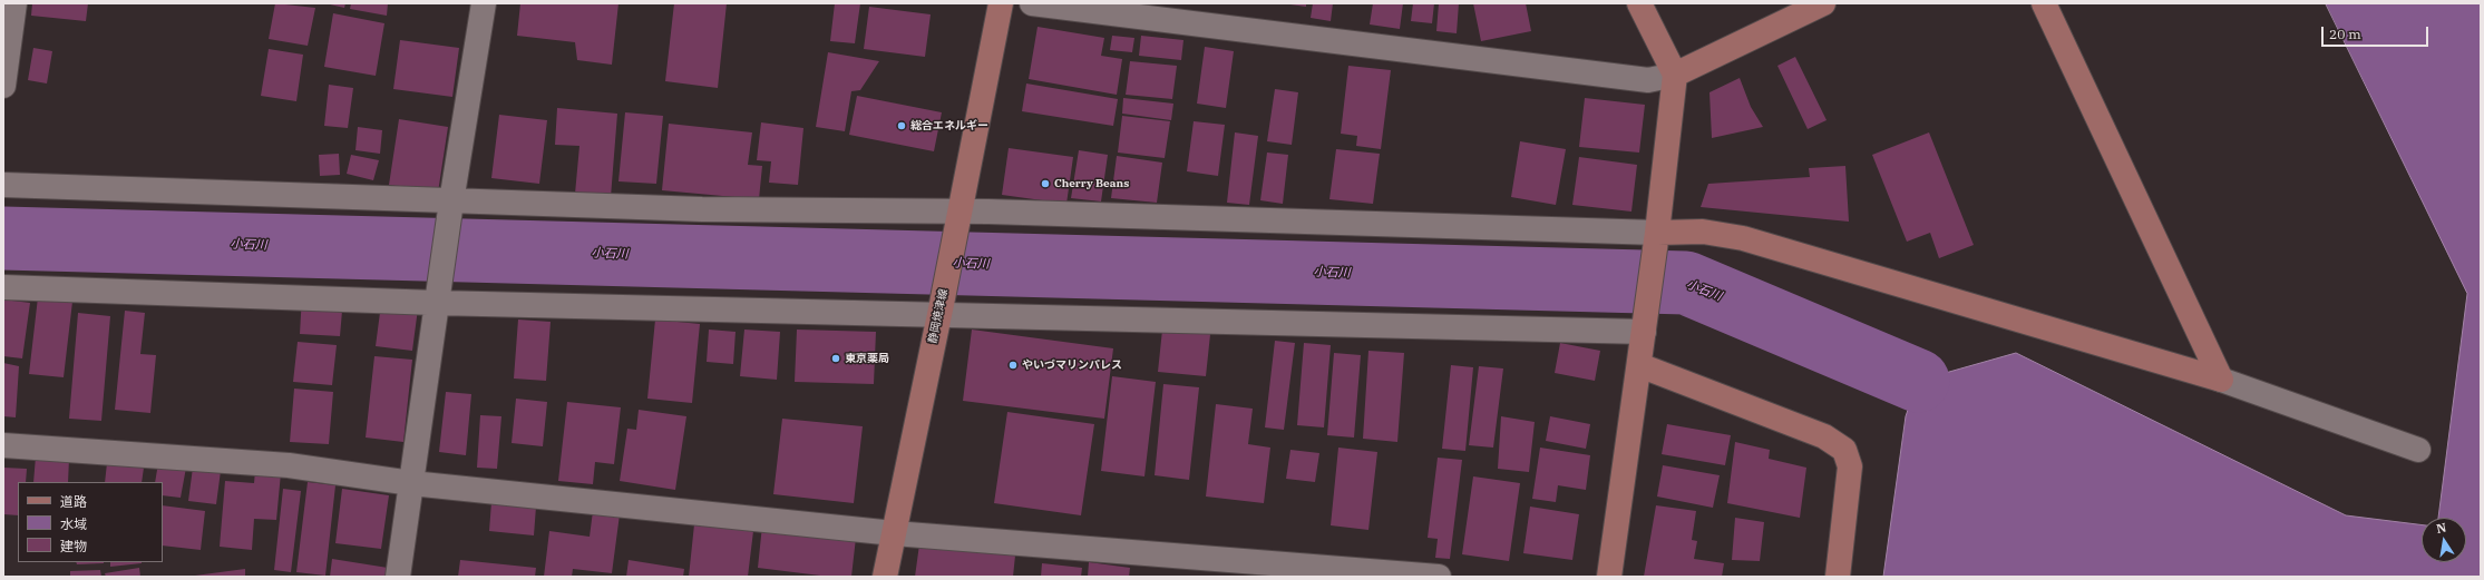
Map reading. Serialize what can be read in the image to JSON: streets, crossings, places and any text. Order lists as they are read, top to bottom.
{
  "streets": {
    "street": ["静岡焼津線"]
  },
  "water": ["小石川"],
  "places": [
    "総合エネルギー",
    "Cherry Beans",
    "東京薬局",
    "やいづマリンパレス"
  ],
  "legend": ["道路", "水域", "建物"],
  "scale_bar": "20 m",
  "north": "top"
}
